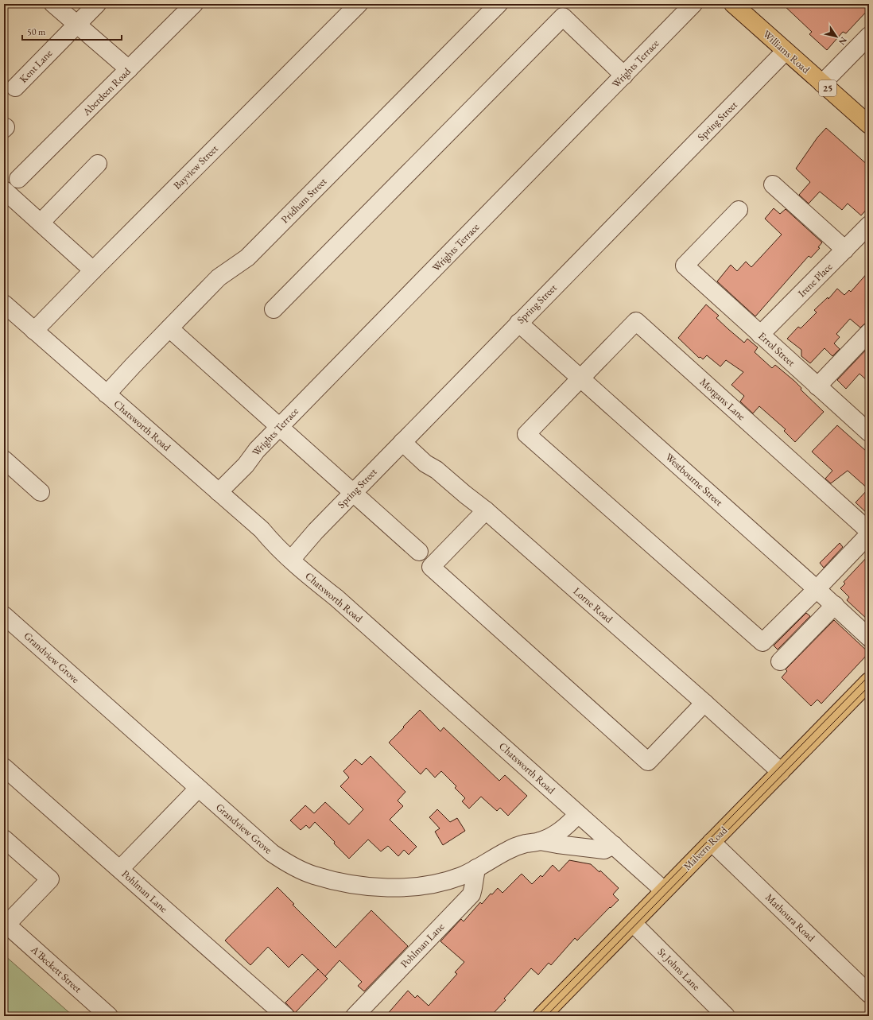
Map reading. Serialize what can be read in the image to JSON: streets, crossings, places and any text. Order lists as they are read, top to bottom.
{
  "streets": {
    "main road": ["Williams Road", "25", "Malvern Road"],
    "street": [
      "Wrights Terrace",
      "Kent Lane",
      "Aberdeen Road",
      "Spring Street",
      "Bayview Street",
      "Pridham Street",
      "Irene Place",
      "Errol Street",
      "Morgans Lane",
      "Chatsworth Road",
      "Westbourne Street",
      "Lorne Road",
      "Grandview Grove",
      "Pohlman Lane",
      "Mathoura Road",
      "A'Beckett Street",
      "St Johns Lane"
    ]
  },
  "crossings": [
    ["Williams Road", "Spring Street"],
    ["Wrights Terrace", "Chatsworth Road"],
    ["Spring Street", "Chatsworth Road"],
    ["Spring Street", "Westbourne Street"],
    ["Spring Street", "Lorne Road"],
    ["Bayview Street", "Chatsworth Road"],
    ["Pridham Street", "Chatsworth Road"],
    ["Irene Place", "Errol Street"],
    ["Morgans Lane", "Westbourne Street"],
    ["Chatsworth Road", "Grandview Grove"],
    ["Chatsworth Road", "Malvern Road"],
    ["Lorne Road", "Malvern Road"],
    ["Grandview Grove", "Pohlman Lane"],
    ["Malvern Road", "Mathoura Road"],
    ["Malvern Road", "St Johns Lane"]
  ],
  "scale_bar": "50 m",
  "north": "bottom right"
}
